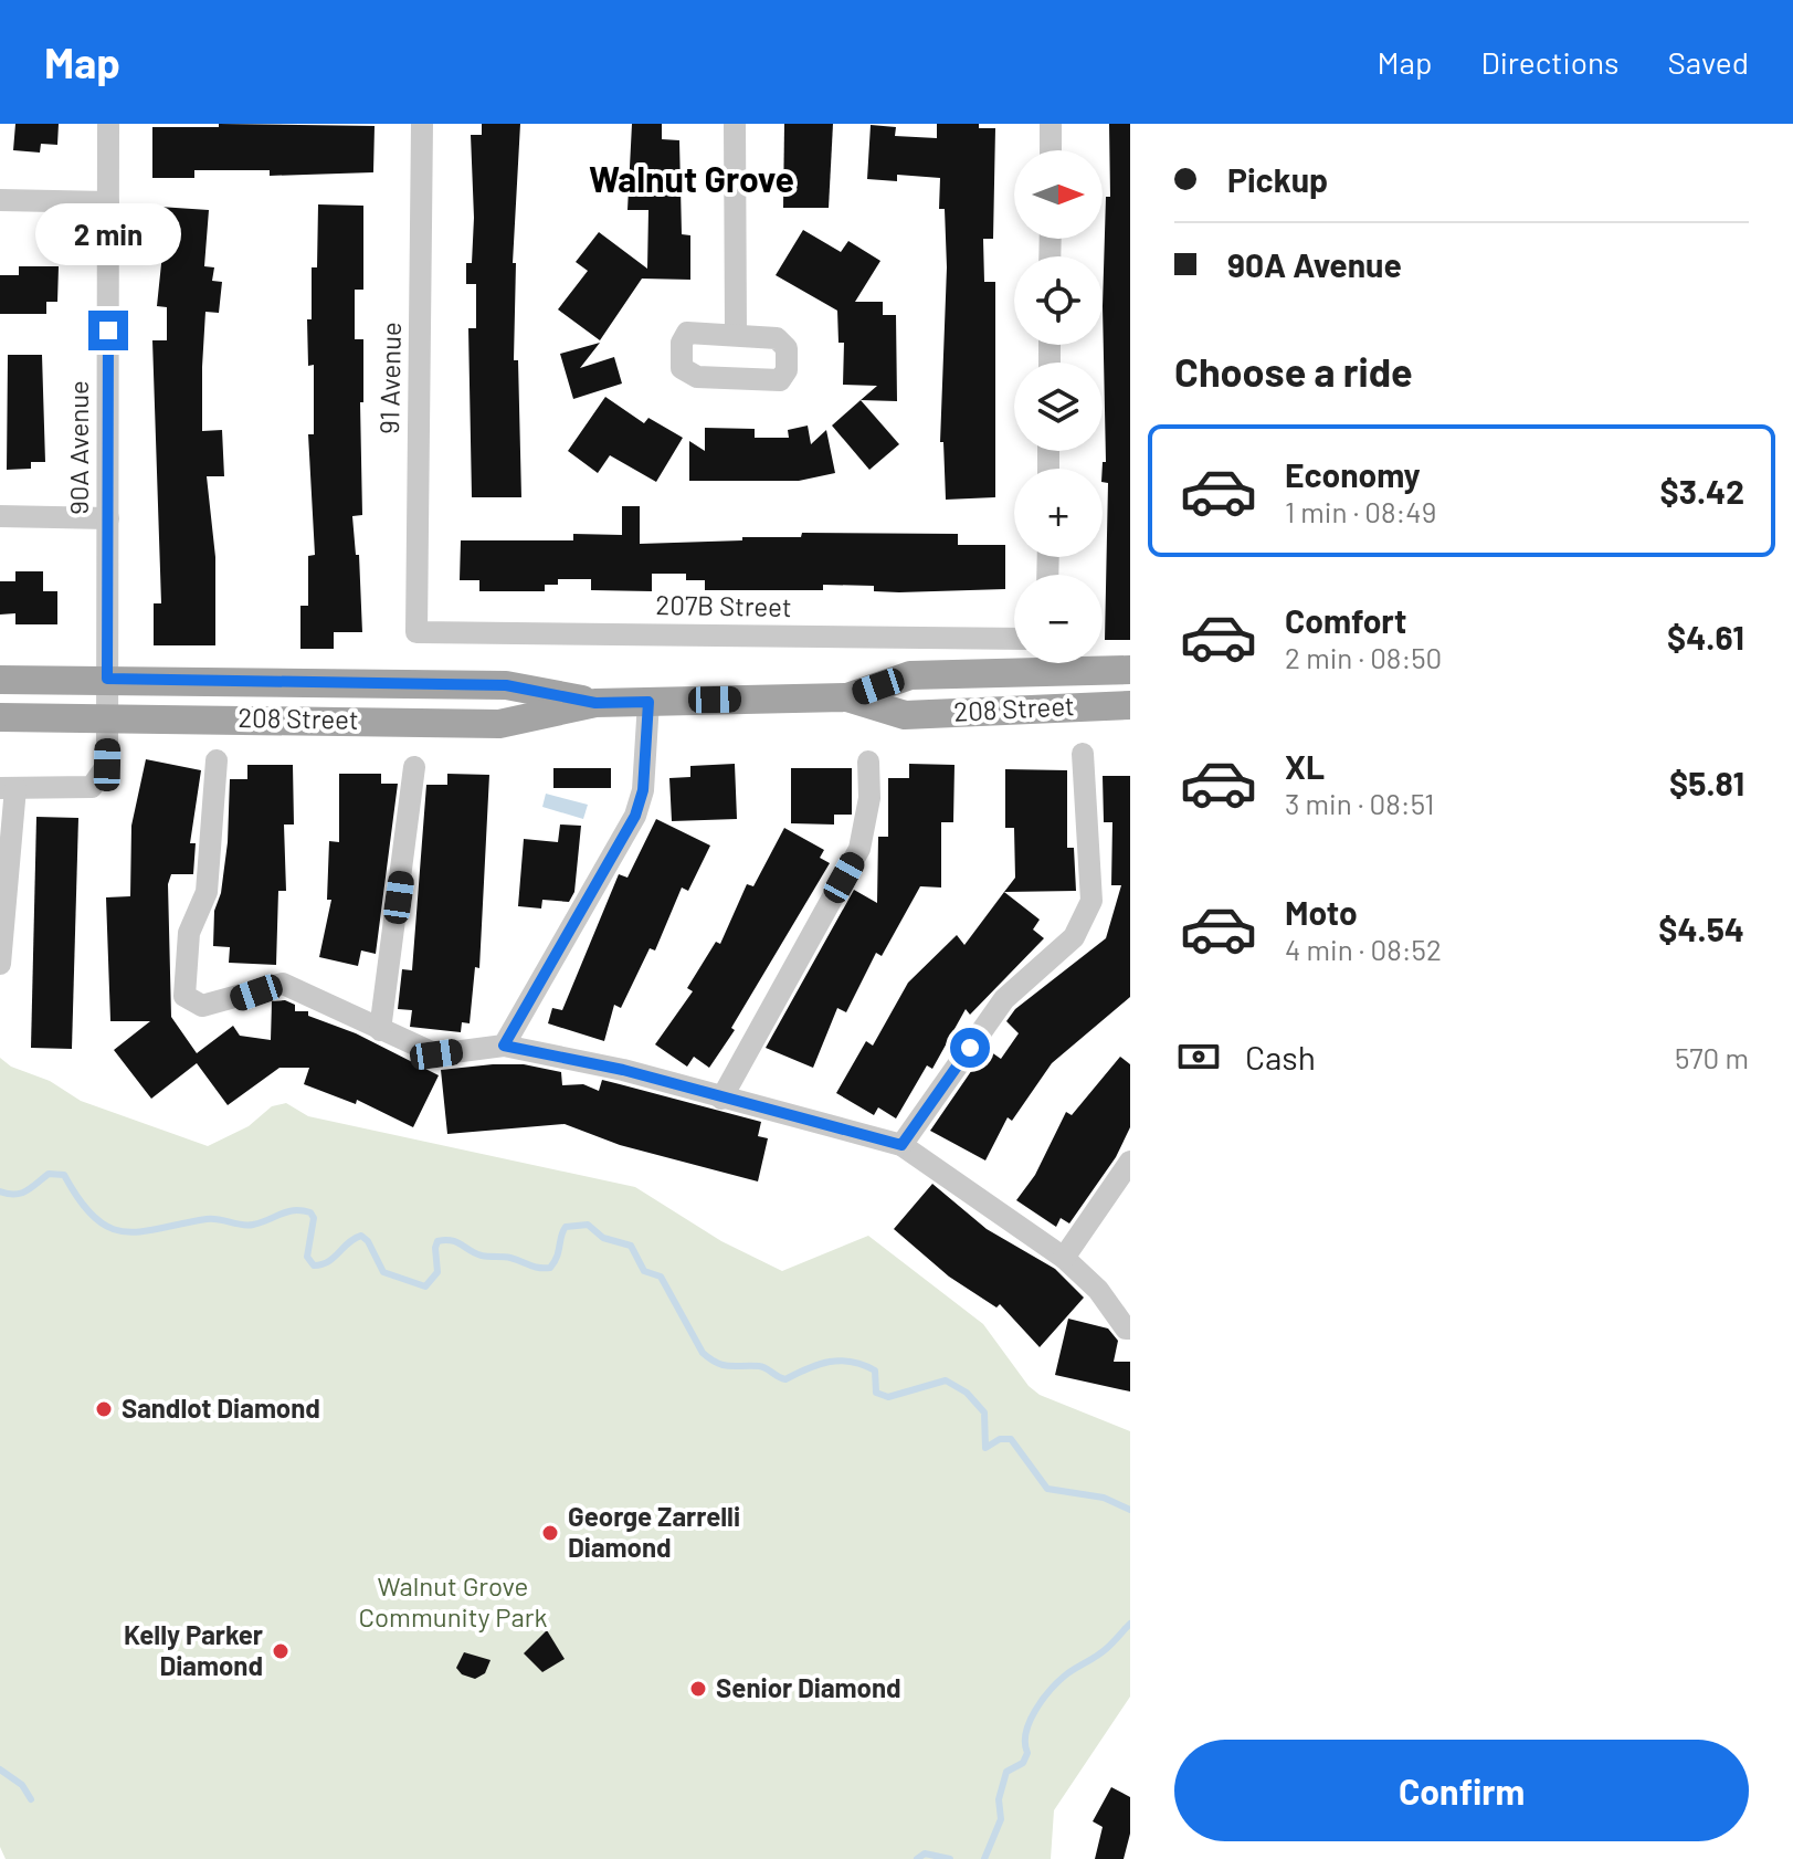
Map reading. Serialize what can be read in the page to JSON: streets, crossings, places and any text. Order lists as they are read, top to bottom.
{
  "streets": {
    "main road": ["208 Street"],
    "street": ["91 Avenue", "90A Avenue", "207B Street"]
  },
  "crossings": [
    ["91 Avenue", "207B Street"],
    ["90A Avenue", "208 Street"]
  ],
  "districts": ["Walnut Grove"],
  "parks": ["Walnut Grove Community Park"],
  "places": [
    "Sandlot Diamond",
    "George Zarrelli Diamond",
    "Kelly Parker Diamond",
    "Senior Diamond"
  ],
  "north": "right",
  "page": {
    "header": "Map",
    "nav": ["Map", "Directions", "Saved"],
    "banner": ["Pickup", "90A Avenue"],
    "map_buttons": ["+", "−"],
    "bubble": "2 min",
    "heading": "Choose a ride",
    "list": [
      {
        "name": "Economy",
        "note": "1 min · 08:49",
        "value": "$3.42"
      },
      {
        "name": "Comfort",
        "note": "2 min · 08:50",
        "value": "$4.61"
      },
      {
        "name": "XL",
        "note": "3 min · 08:51",
        "value": "$5.81"
      },
      {
        "name": "Moto",
        "note": "4 min · 08:52",
        "value": "$4.54"
      }
    ],
    "pay": ["Cash", "570 m"],
    "buttons": "Confirm"
  }
}
